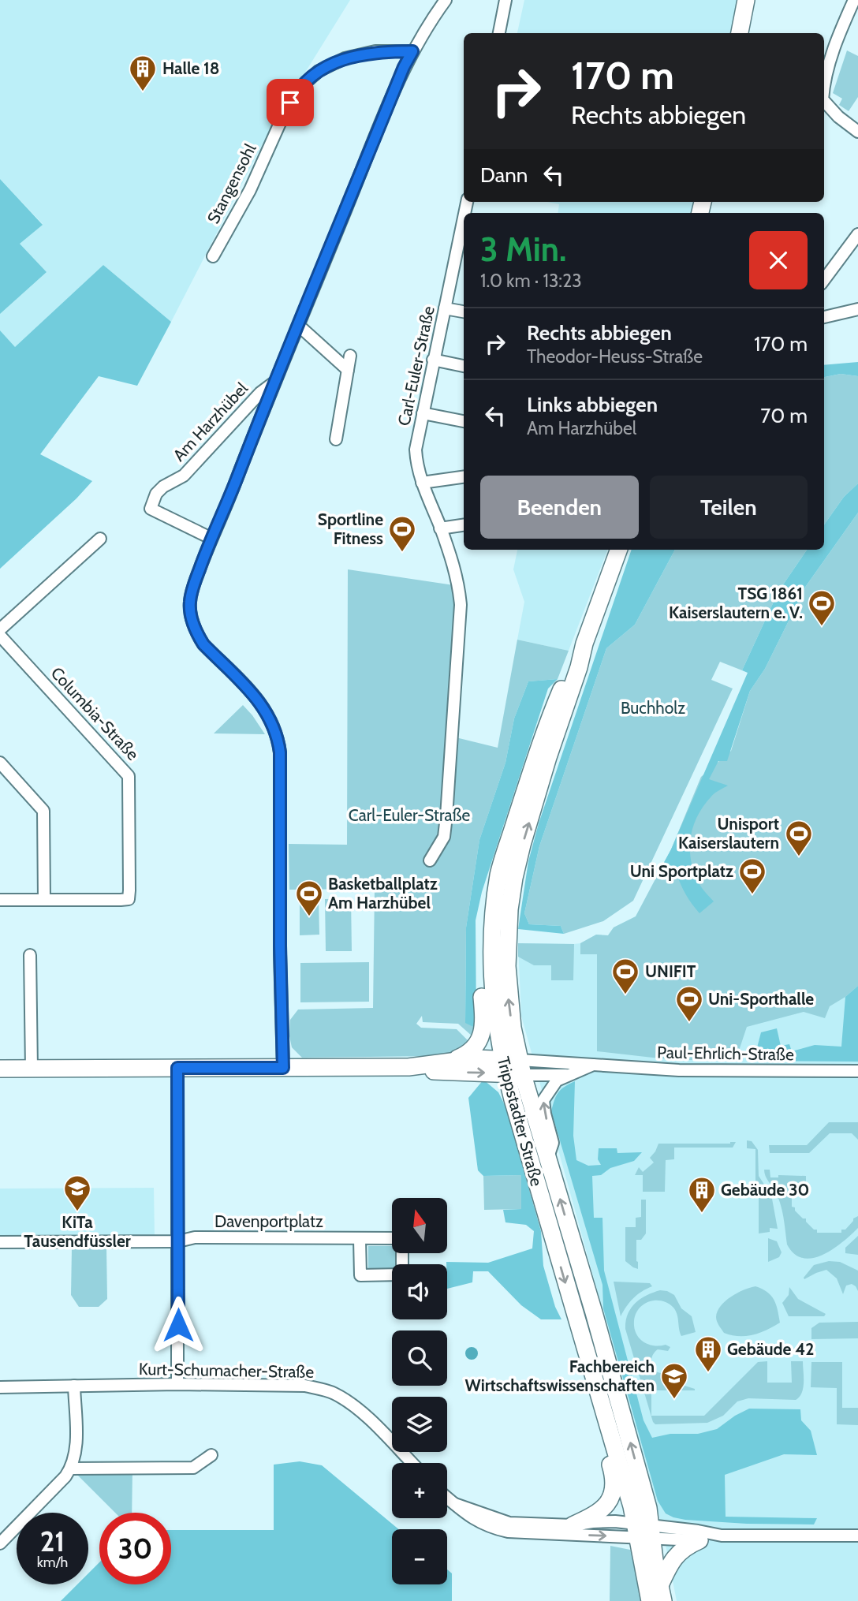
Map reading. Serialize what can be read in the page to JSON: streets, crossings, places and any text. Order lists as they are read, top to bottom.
{
  "streets": {
    "main road": ["Trippstadter Straße"],
    "street": [
      "Stangensohl",
      "Carl-Euler-Straße",
      "Am Harzhübel",
      "Columbia-Straße",
      "Paul-Ehrlich-Straße",
      "Davenportplatz",
      "Kurt-Schumacher-Straße"
    ]
  },
  "crossings": [
    ["Stangensohl", "Am Harzhübel"],
    ["Paul-Ehrlich-Straße", "Trippstadter Straße"]
  ],
  "parks": ["Buchholz", "Carl-Euler-Straße"],
  "places": {
    "building": ["Halle 18", "Gebäude 30", "Gebäude 42"],
    "sports": [
      "Sportline Fitness",
      "TSG 1861 Kaiserslautern e. V.",
      "Unisport Kaiserslautern",
      "Uni Sportplatz",
      "Basketballplatz Am Harzhübel",
      "UNIFIT",
      "Uni-Sporthalle"
    ],
    "school or university": ["KiTa Tausendfüssler", "Fachbereich Wirtschaftswissenschaften"]
  },
  "north": "top",
  "page": {
    "turn": ["170 m", "Rechts abbiegen"],
    "then": "Dann",
    "heading": ["3 Min.", "1.0 km · 13:23"],
    "list": [
      {
        "name": "Rechts abbiegen",
        "note": "Theodor-Heuss-Straße",
        "value": "170 m"
      },
      {
        "name": "Links abbiegen",
        "note": "Am Harzhübel",
        "value": "70 m"
      }
    ],
    "buttons": ["Beenden", "Teilen"],
    "map_buttons": ["+", "−"],
    "speed": "21 km/h",
    "limit": "30"
  }
}
